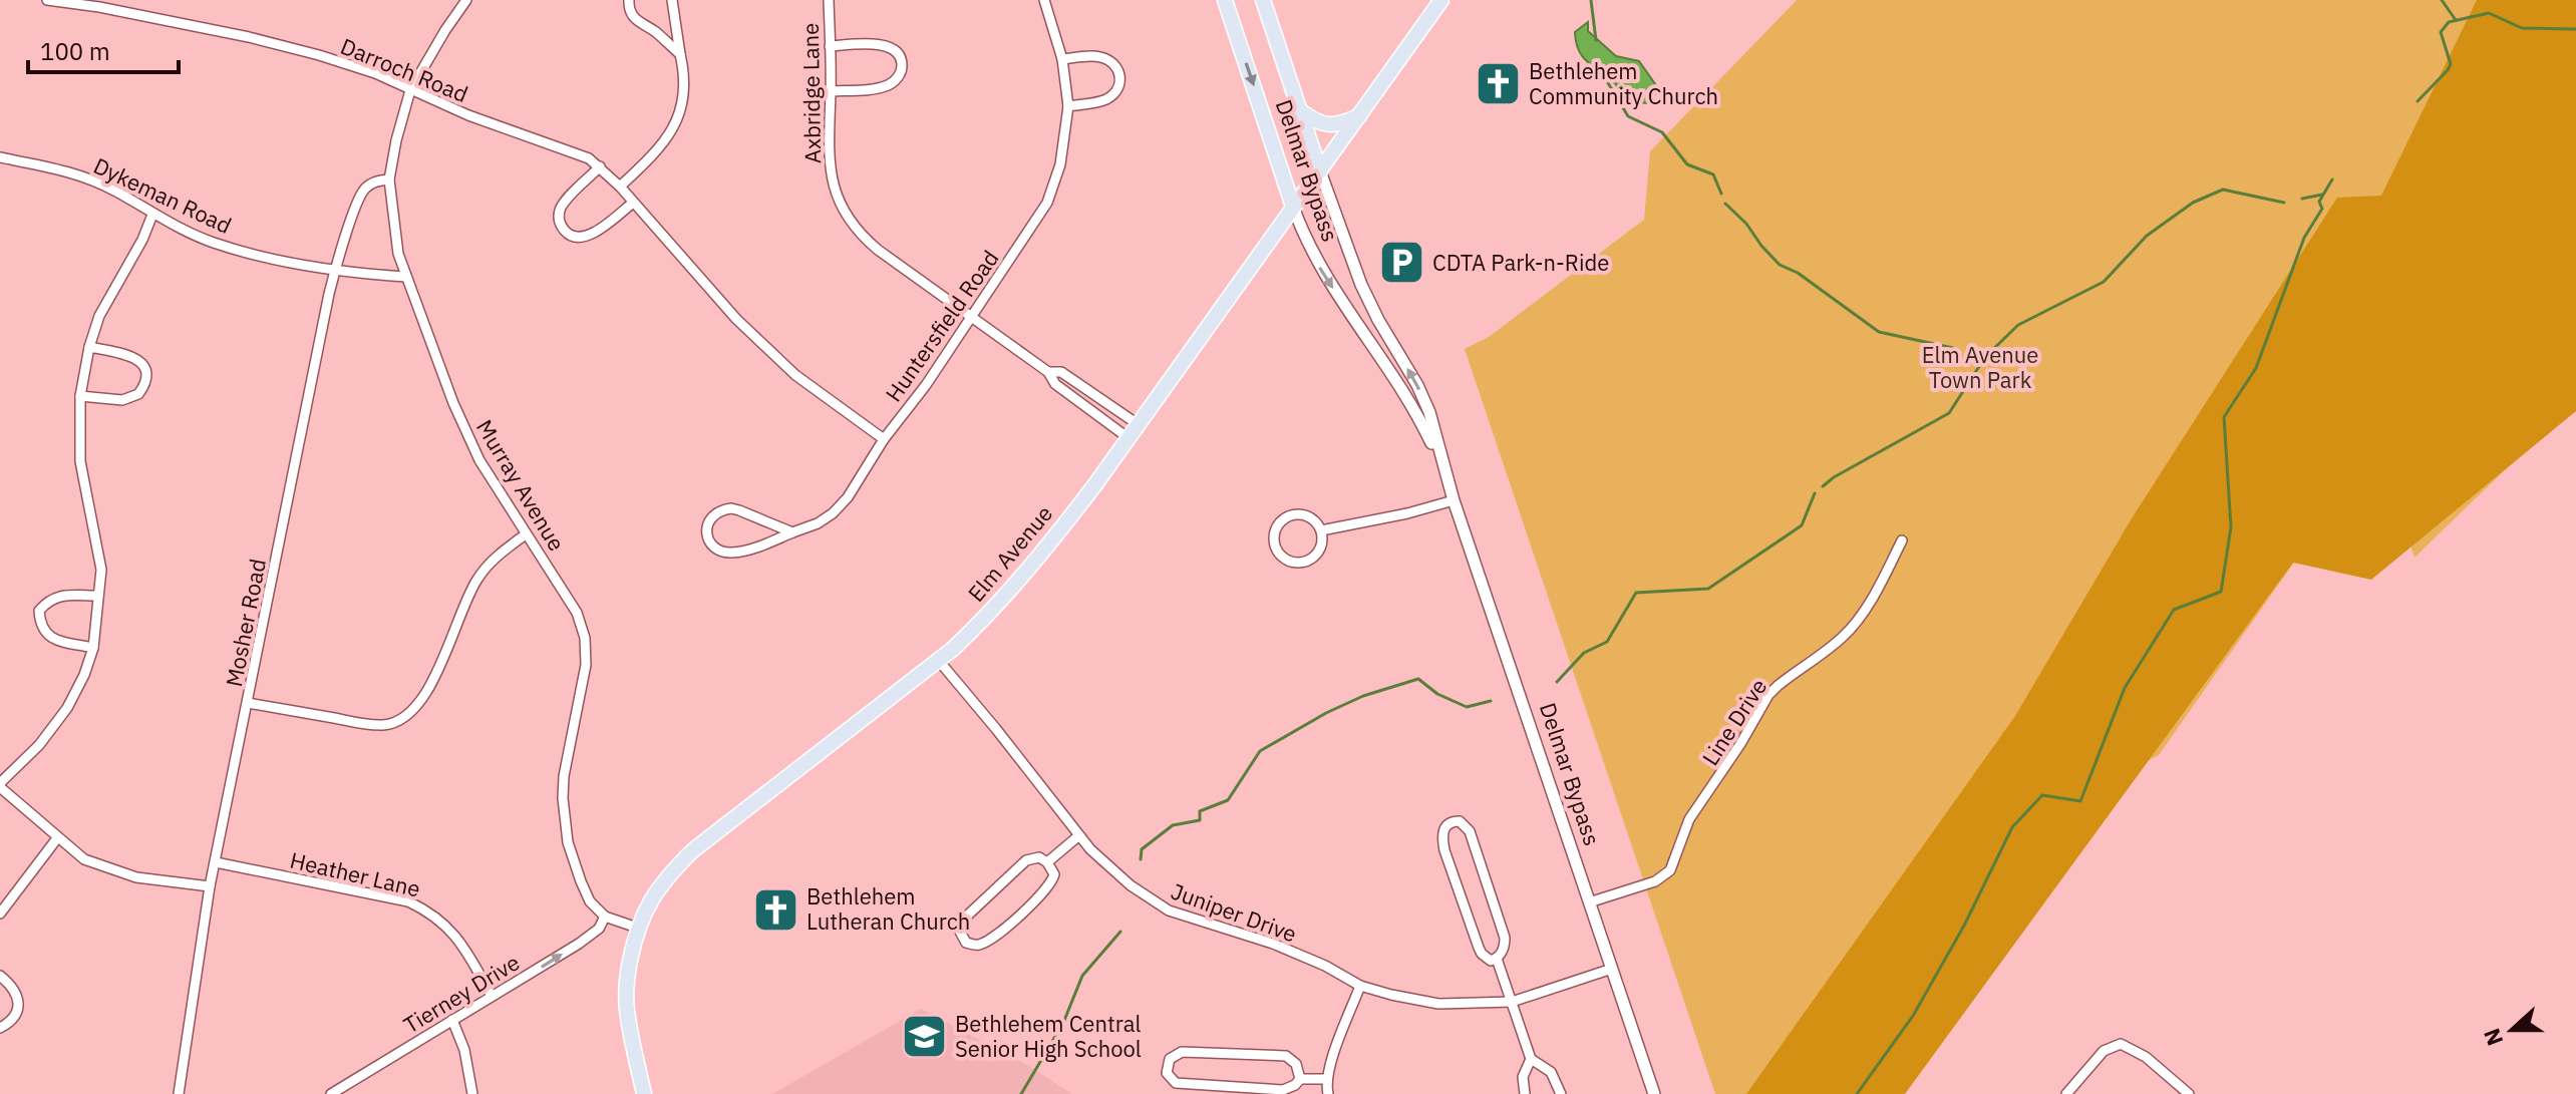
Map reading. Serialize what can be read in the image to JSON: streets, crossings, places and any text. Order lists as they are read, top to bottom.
{
  "streets": {
    "main road": ["Delmar Bypass", "Elm Avenue"],
    "street": [
      "Darroch Road",
      "Axbridge Lane",
      "Dykeman Road",
      "Huntersfield Road",
      "Murray Avenue",
      "Mosher Road",
      "Line Drive",
      "Heather Lane",
      "Juniper Drive",
      "Tierney Drive"
    ]
  },
  "crossings": [
    ["Darroch Road", "Huntersfield Road"],
    ["Darroch Road", "Murray Avenue"],
    ["Axbridge Lane", "Huntersfield Road"],
    ["Axbridge Lane", "Elm Avenue"],
    ["Delmar Bypass", "Elm Avenue"],
    ["Delmar Bypass", "Line Drive"],
    ["Delmar Bypass", "Juniper Drive"],
    ["Dykeman Road", "Murray Avenue"],
    ["Dykeman Road", "Mosher Road"],
    ["Murray Avenue", "Mosher Road"],
    ["Murray Avenue", "Tierney Drive"],
    ["Elm Avenue", "Juniper Drive"],
    ["Mosher Road", "Heather Lane"],
    ["Heather Lane", "Tierney Drive"]
  ],
  "one_way": ["Tierney Drive"],
  "parks": ["Elm Avenue Town Park"],
  "places": {
    "church": ["Bethlehem Community Church", "Bethlehem Lutheran Church"],
    "parking": ["CDTA Park-n-Ride"],
    "school or university": ["Bethlehem Central Senior High School"]
  },
  "scale_bar": "100 m",
  "north": "left"
}
